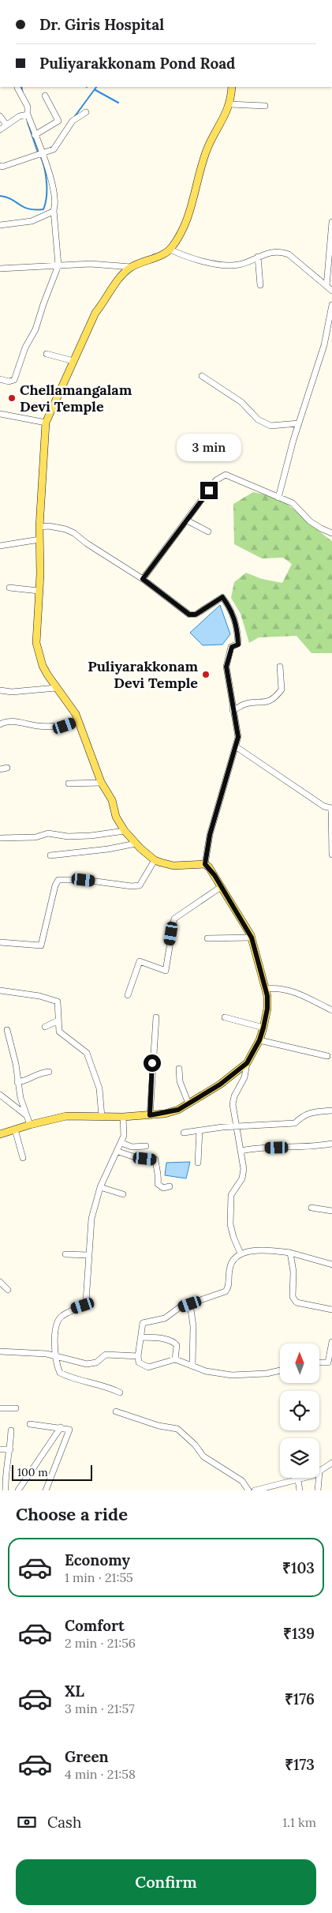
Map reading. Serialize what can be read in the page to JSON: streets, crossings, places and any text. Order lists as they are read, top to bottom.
{
  "places": ["Chellamangalam Devi Temple", "Puliyarakkonam Devi Temple"],
  "scale_bar": "100 m",
  "north": "top",
  "page": {
    "banner": ["Dr. Giris Hospital", "Puliyarakkonam Pond Road"],
    "bubble": "3 min",
    "scale": "100 m",
    "heading": "Choose a ride",
    "list": [
      {
        "name": "Economy",
        "note": "1 min · 21:55",
        "value": "₹103"
      },
      {
        "name": "Comfort",
        "note": "2 min · 21:56",
        "value": "₹139"
      },
      {
        "name": "XL",
        "note": "3 min · 21:57",
        "value": "₹176"
      },
      {
        "name": "Green",
        "note": "4 min · 21:58",
        "value": "₹173"
      }
    ],
    "pay": ["Cash", "1.1 km"],
    "buttons": "Confirm"
  }
}
